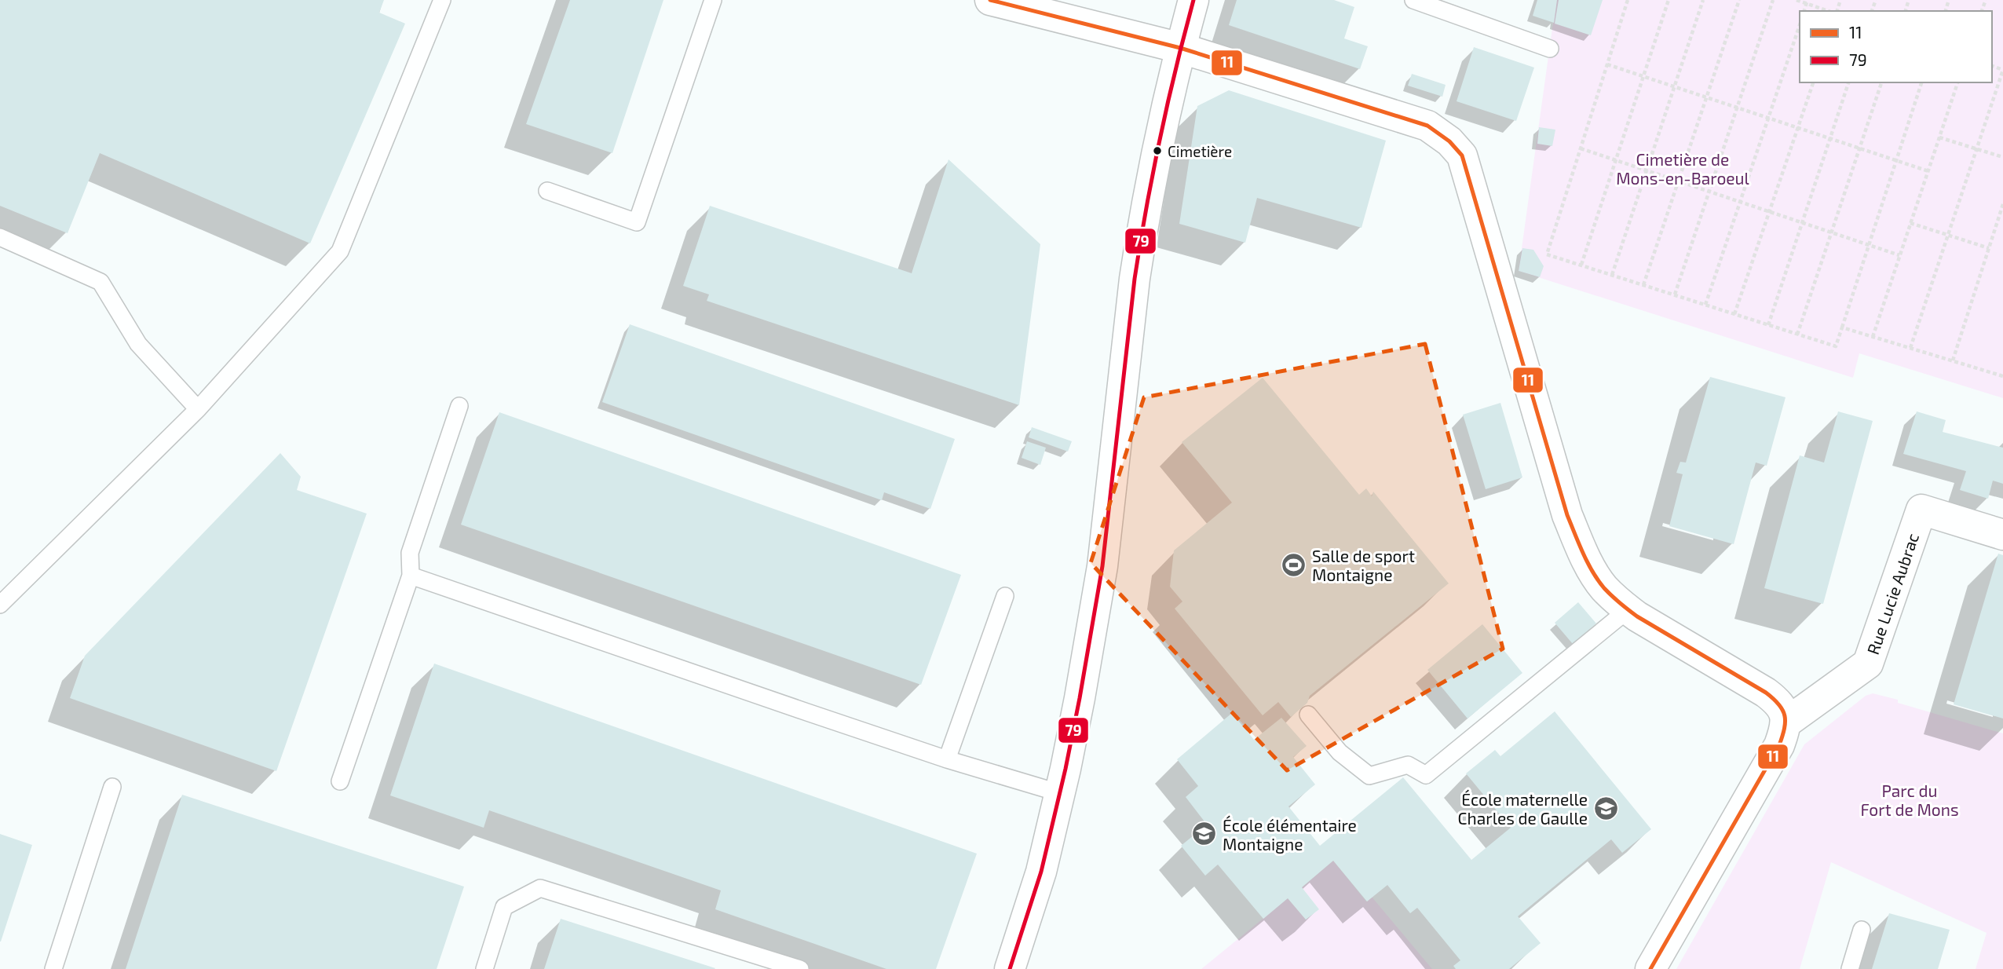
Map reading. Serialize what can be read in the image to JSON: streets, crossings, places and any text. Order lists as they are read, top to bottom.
{
  "streets": {
    "street": ["Rue Lucie Aubrac"]
  },
  "parks": ["Cimetière de Mons-en-Baroeul", "Parc du Fort de Mons"],
  "places": {
    "other": ["Cimetière"],
    "sports": ["Salle de sport Montaigne"],
    "school or university": ["École maternelle Charles de Gaulle", "École élémentaire Montaigne"]
  },
  "lines": ["transit line 11", "transit line 79"],
  "legend": ["11", "79"]
}
